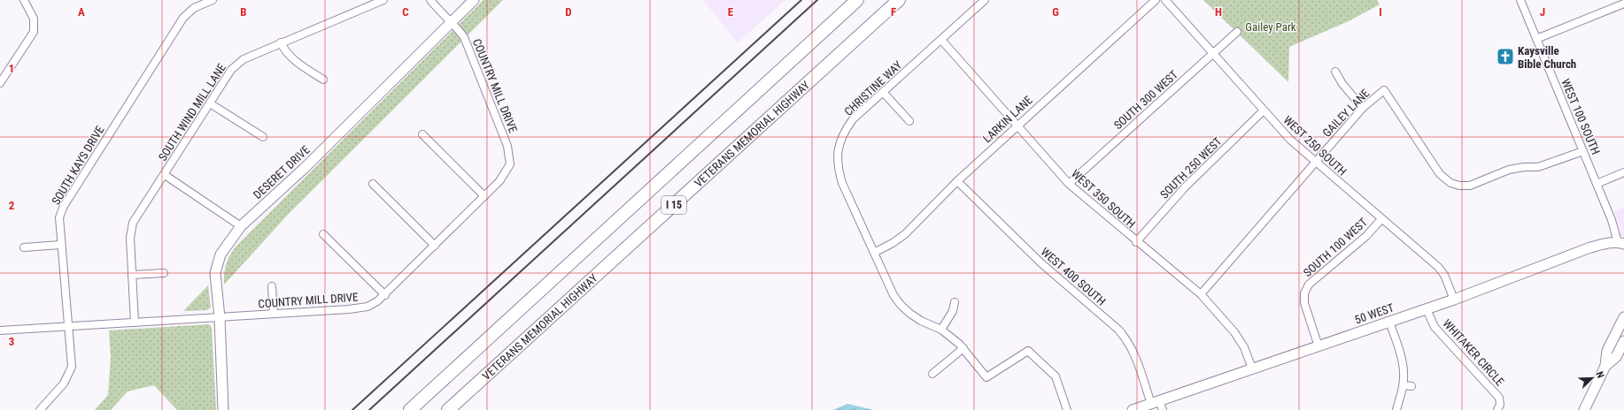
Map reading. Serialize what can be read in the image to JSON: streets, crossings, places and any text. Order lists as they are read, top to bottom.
{
  "streets": {
    "highway": ["VETERANS MEMORIAL HIGHWAY", "I 15"],
    "street": [
      "COUNTRY MILL DRIVE",
      "CHRISTINE WAY",
      "SOUTH 300 WEST",
      "SOUTH WIND MILL LANE",
      "GAILEY LANE",
      "WEST 100 SOUTH",
      "LARKIN LANE",
      "WEST 250 SOUTH",
      "SOUTH KAYS DRIVE",
      "SOUTH 250 WEST",
      "DESERET DRIVE",
      "WEST 350 SOUTH",
      "SOUTH 100 WEST",
      "WEST 400 SOUTH",
      "50 WEST",
      "WHITAKER CIRCLE"
    ]
  },
  "crossings": [
    ["COUNTRY MILL DRIVE", "SOUTH WIND MILL LANE"],
    ["COUNTRY MILL DRIVE", "SOUTH KAYS DRIVE"],
    ["COUNTRY MILL DRIVE", "DESERET DRIVE"],
    ["CHRISTINE WAY", "LARKIN LANE"],
    ["CHRISTINE WAY", "WEST 350 SOUTH"],
    ["SOUTH 300 WEST", "WEST 250 SOUTH"],
    ["SOUTH 300 WEST", "WEST 350 SOUTH"],
    ["GAILEY LANE", "WEST 100 SOUTH"],
    ["GAILEY LANE", "WEST 250 SOUTH"],
    ["GAILEY LANE", "WEST 350 SOUTH"],
    ["WEST 100 SOUTH", "50 WEST"],
    ["LARKIN LANE", "WEST 350 SOUTH"],
    ["LARKIN LANE", "WEST 400 SOUTH"],
    ["WEST 250 SOUTH", "SOUTH 250 WEST"],
    ["WEST 250 SOUTH", "SOUTH 100 WEST"],
    ["WEST 250 SOUTH", "50 WEST"],
    ["SOUTH 250 WEST", "WEST 350 SOUTH"],
    ["WEST 350 SOUTH", "50 WEST"],
    ["SOUTH 100 WEST", "50 WEST"],
    ["WEST 400 SOUTH", "50 WEST"],
    ["50 WEST", "WHITAKER CIRCLE"]
  ],
  "parks": ["Gailey Park"],
  "places": {
    "church": ["Kaysville Bible Church"]
  },
  "north": "top right",
  "grid": {
    "columns": [
      "A",
      "B",
      "C",
      "D",
      "E",
      "F",
      "G",
      "H",
      "I",
      "J"
    ],
    "rows": ["1", "2", "3"]
  }
}
